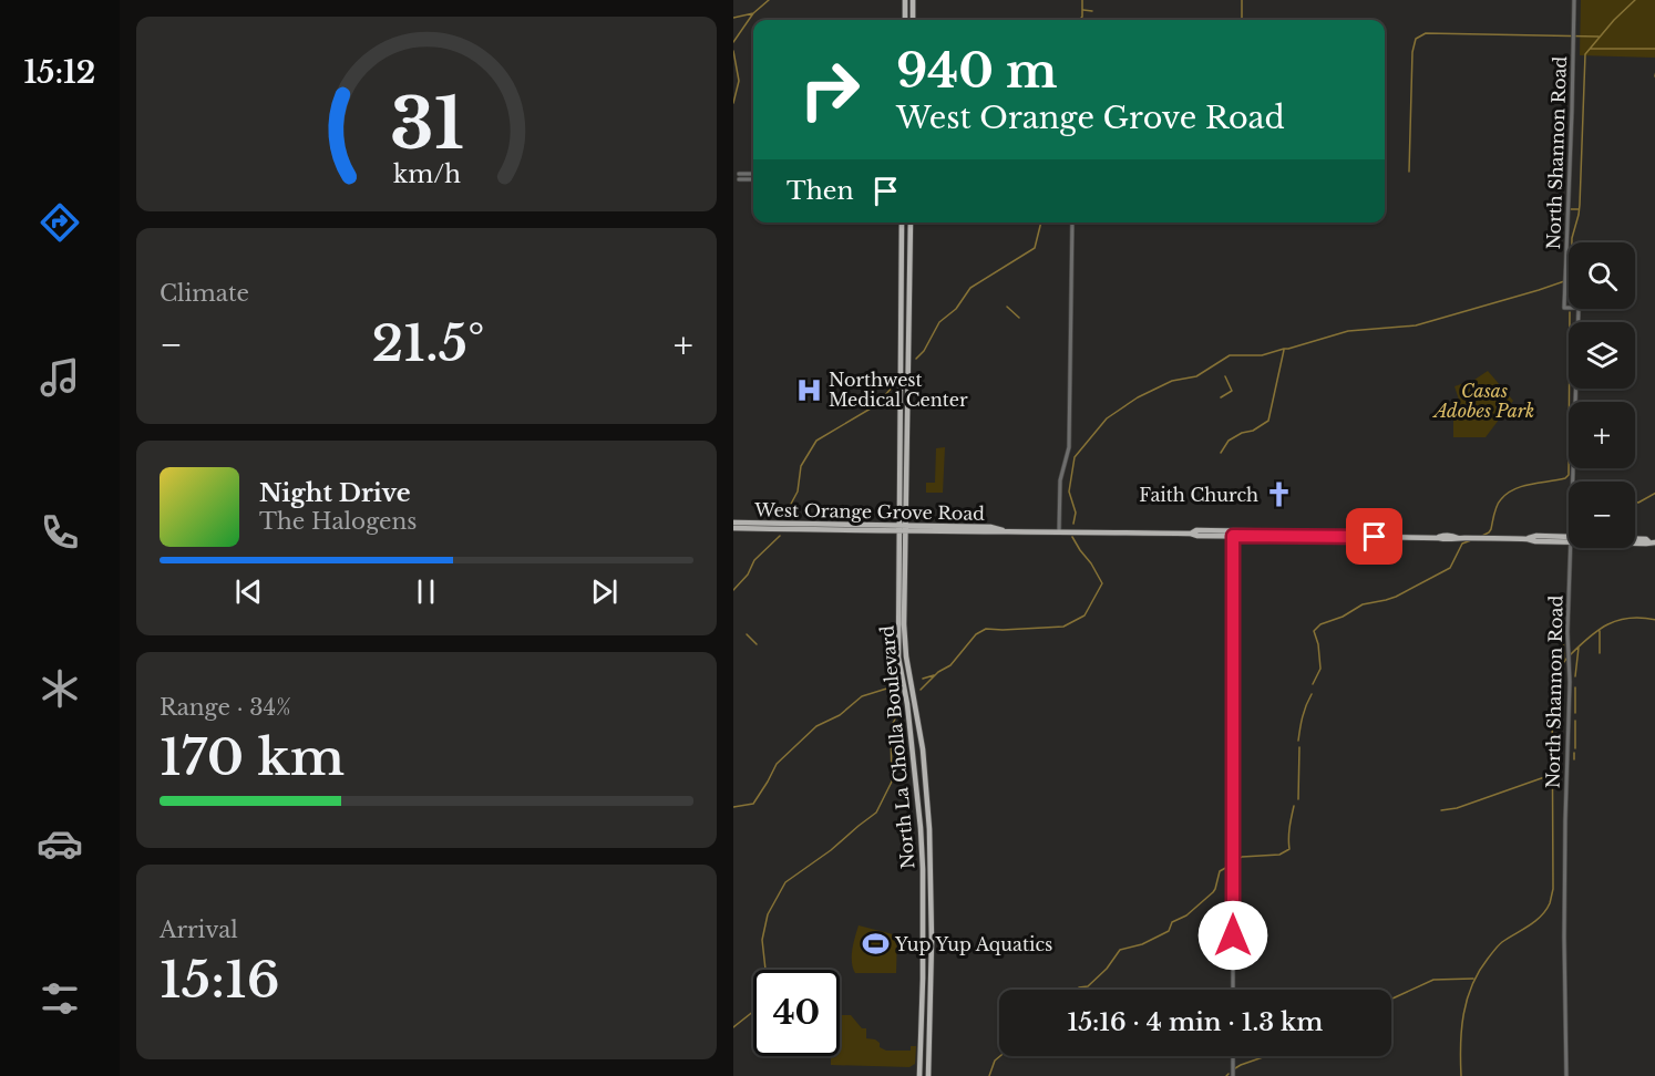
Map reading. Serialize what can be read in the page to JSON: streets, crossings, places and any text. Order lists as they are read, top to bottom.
{
  "streets": {
    "main road": ["West Orange Grove Road", "North La Cholla Boulevard"],
    "street": ["North Shannon Road"]
  },
  "crossings": [
    ["West Orange Grove Road", "North La Cholla Boulevard"]
  ],
  "parks": ["Casas Adobes Park"],
  "places": {
    "hospital": ["Northwest Medical Center"],
    "church": ["Faith Church"],
    "sports": ["Yup Yup Aquatics"]
  },
  "page": {
    "tabs": "15:12",
    "turn": ["940 m", "West Orange Grove Road"],
    "then": "Then",
    "tile": [
      "Climate",
      ["Range · 34%", "170 km"],
      ["Arrival", "15:16"]
    ],
    "map_buttons": ["+", "−"],
    "heat": ["−", "21.5°", "+"],
    "song": ["Night Drive", "The Halogens"],
    "limit": "40",
    "trip": "15:16 · 4 min · 1.3 km",
    "gauge": ["31", "km/h"]
  }
}
